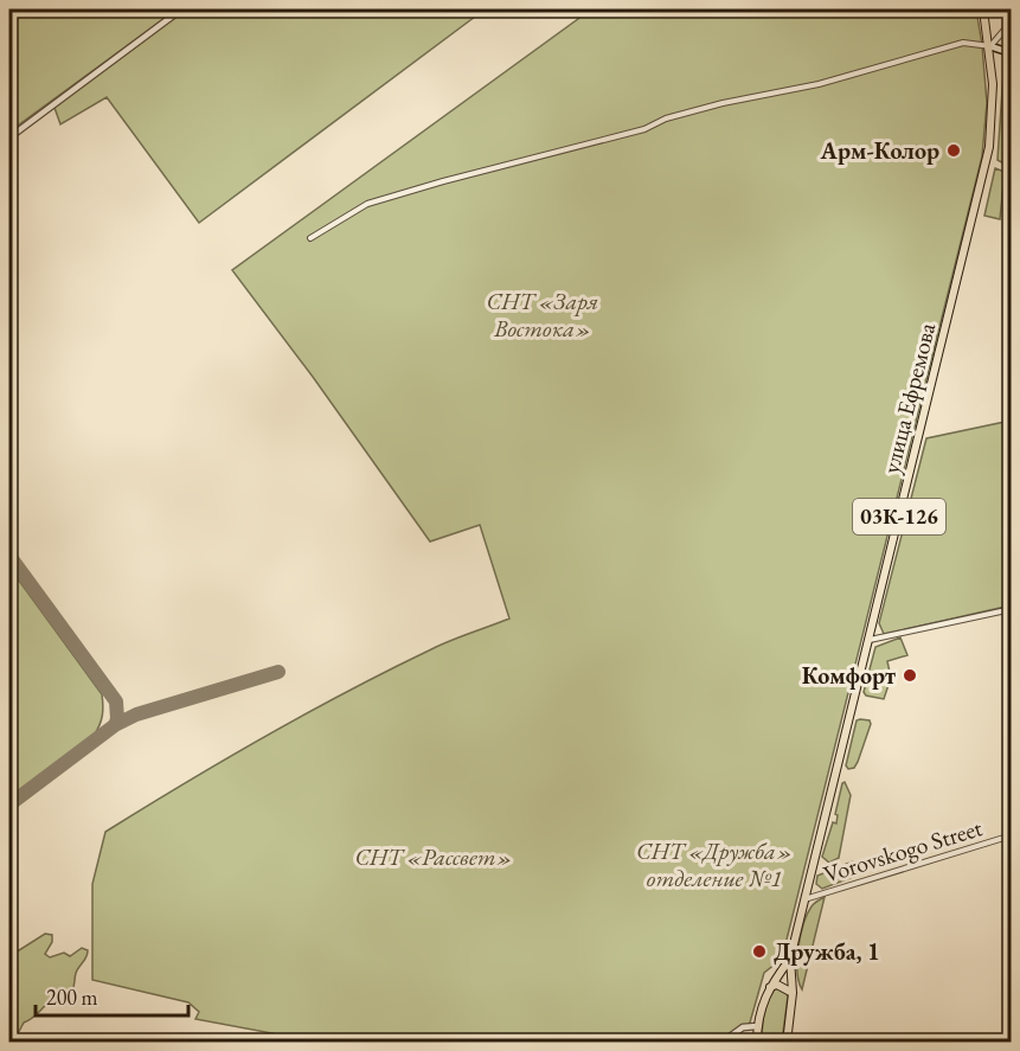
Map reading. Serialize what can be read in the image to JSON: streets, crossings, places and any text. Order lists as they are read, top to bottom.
{
  "streets": {
    "main road": ["улица Ефремова", "03К-126"],
    "street": ["Vorovskogo Street"]
  },
  "crossings": [
    ["улица Ефремова", "Vorovskogo Street"]
  ],
  "parks": ["СНТ «Заря Востока»", "СНТ «Дружба» отделение №1", "СНТ «Рассвет»"],
  "places": ["Арм-Колор", "Комфорт", "Дружба, 1"],
  "scale_bar": "200 m"
}
